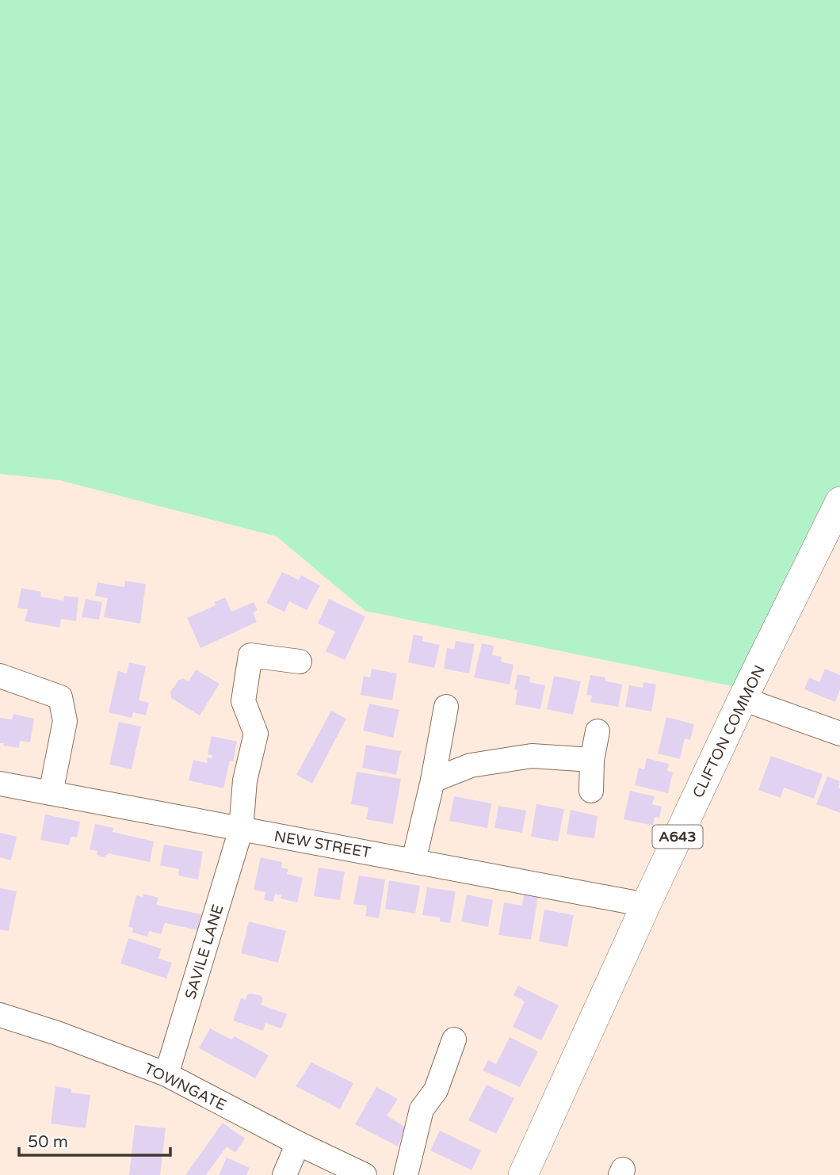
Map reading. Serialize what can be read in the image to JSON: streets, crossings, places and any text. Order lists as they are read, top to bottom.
{
  "streets": {
    "main road": ["CLIFTON COMMON", "A643"],
    "street": ["NEW STREET", "SAVILE LANE", "TOWNGATE"]
  },
  "crossings": [
    ["CLIFTON COMMON", "NEW STREET"],
    ["NEW STREET", "SAVILE LANE"],
    ["SAVILE LANE", "TOWNGATE"]
  ],
  "scale_bar": "50 m"
}
